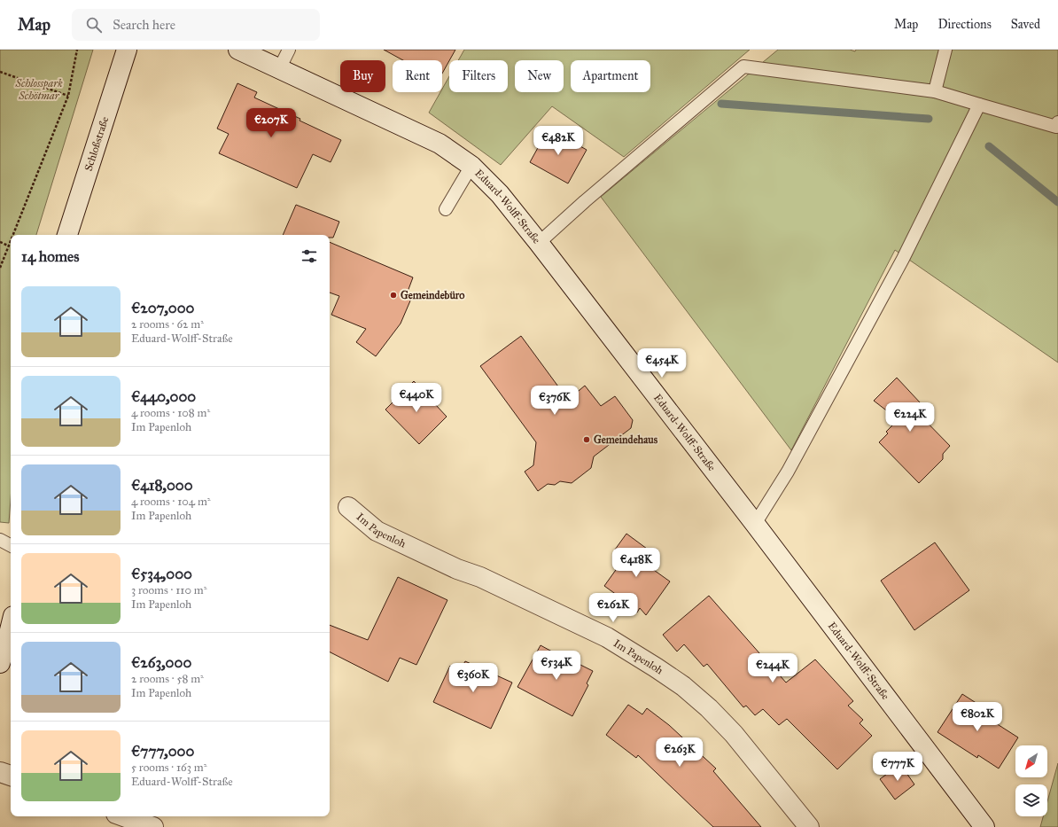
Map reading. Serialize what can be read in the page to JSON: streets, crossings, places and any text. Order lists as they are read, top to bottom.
{
  "streets": {
    "street": ["Schloßstraße", "Eduard-Wolff-Straße", "Im Papenloh"]
  },
  "parks": ["Schlosspark Schötmar"],
  "places": ["Gemeindebüro", "Gemeindehaus"],
  "north": "bottom left",
  "page": {
    "header": "Map",
    "search": "Search here",
    "nav": ["Map", "Directions", "Saved"],
    "chip": [
      "Buy",
      "Rent",
      "Filters",
      "New",
      "Apartment"
    ],
    "price": [
      "€207K",
      "€482K",
      "€454K",
      "€440K",
      "€376K",
      "€224K",
      "€418K",
      "€262K",
      "€534K",
      "€244K",
      "€360K",
      "€802K",
      "€263K",
      "€777K"
    ],
    "heading": "14 homes",
    "list": [
      {
        "name": "€207,000",
        "note": "2 rooms · 62 m² · Eduard-Wolff-Straße"
      },
      {
        "name": "€440,000",
        "note": "4 rooms · 108 m² · Im Papenloh"
      },
      {
        "name": "€418,000",
        "note": "4 rooms · 104 m² · Im Papenloh"
      },
      {
        "name": "€534,000",
        "note": "3 rooms · 110 m² · Im Papenloh"
      },
      {
        "name": "€263,000",
        "note": "2 rooms · 58 m² · Im Papenloh"
      },
      {
        "name": "€777,000",
        "note": "5 rooms · 163 m² · Eduard-Wolff-Straße"
      }
    ]
  }
}
